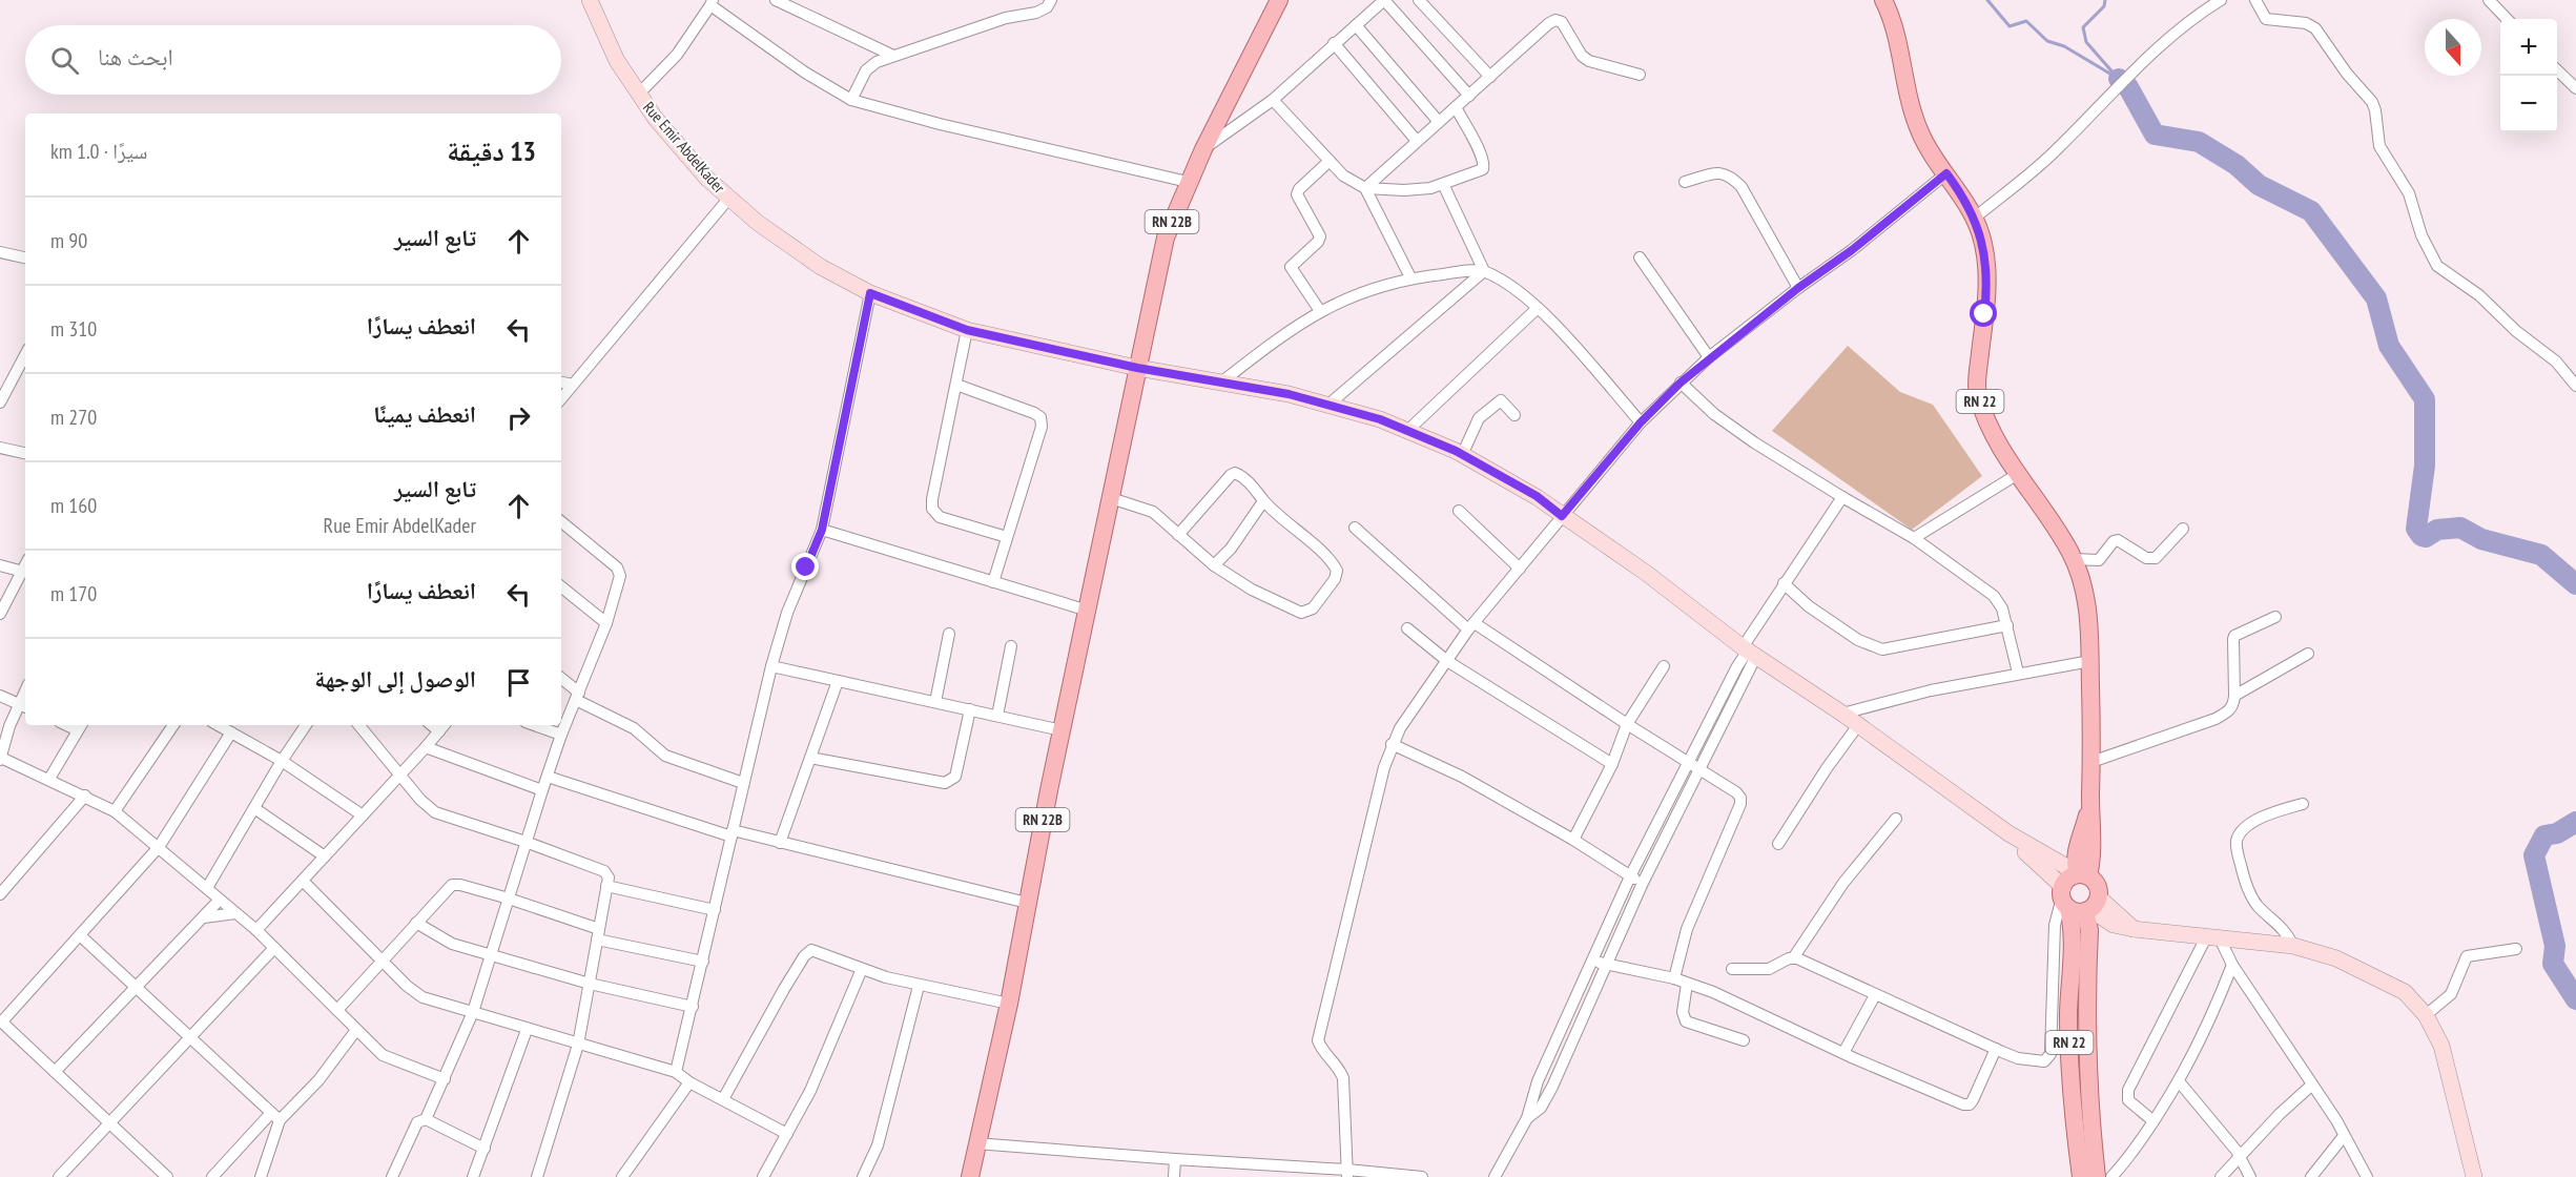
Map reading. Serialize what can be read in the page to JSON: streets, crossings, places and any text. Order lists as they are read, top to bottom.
{
  "streets": {
    "main road": ["Rue Emir AbdelKader", "RN 22B", "RN 22"]
  },
  "crossings": [
    ["Rue Emir AbdelKader", "RN 22B"],
    ["Rue Emir AbdelKader", "RN 22"]
  ],
  "north": "bottom",
  "page": {
    "map_buttons": ["+", "−"],
    "search": "ابحث هنا",
    "heading": ["13 دقيقة", "سيرًا · 1.0 km"],
    "list": [
      ["تابع السير", "90 m"],
      ["انعطف يسارًا", "310 m"],
      ["انعطف يمينًا", "270 m"],
      ["تابع السير", "Rue Emir AbdelKader", "160 m"],
      ["انعطف يسارًا", "170 m"],
      "الوصول إلى الوجهة"
    ]
  }
}
